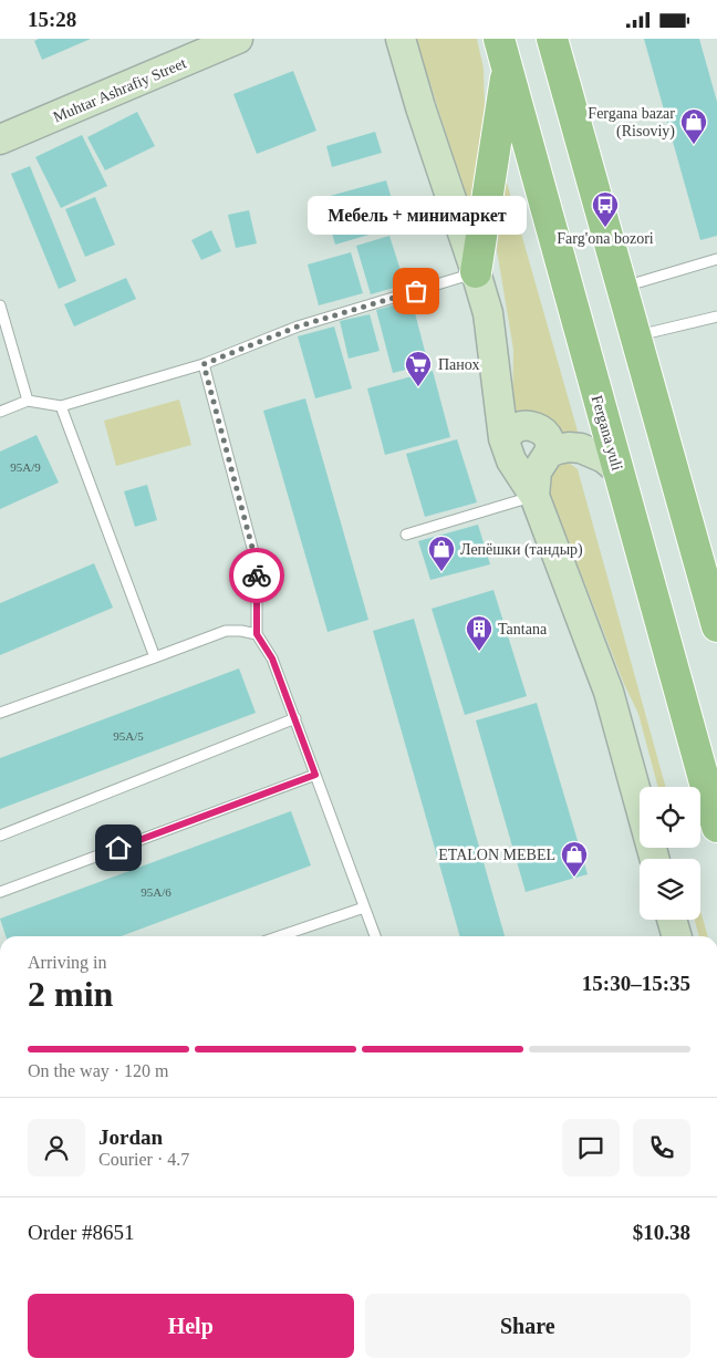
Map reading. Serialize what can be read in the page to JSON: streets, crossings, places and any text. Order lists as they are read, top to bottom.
{
  "streets": {
    "main road": ["Muhtar Ashrafiy Street", "Fergana yuli"]
  },
  "places": {
    "shop": ["Fergana bazar (Risoviy)", "Лепёшки (тандыр)", "ETALON MEBEL"],
    "bus stop": ["Farg'ona bozori"],
    "other": ["Мебель + минимаркет"],
    "supermarket": ["Панох"],
    "building": ["Tantana"]
  },
  "house_numbers": ["95A/9", "95A/5", "95A/6"],
  "page": {
    "status": "15:28",
    "bubble": "Мебель + минимаркет",
    "heading": ["2 min", "Arriving in", "15:30–15:35"],
    "panel": [
      "Jordan",
      "Courier · 4.7",
      "Order #8651",
      "$10.38"
    ],
    "bar": "On the way · 120 m",
    "buttons": ["Help", "Share"]
  }
}
